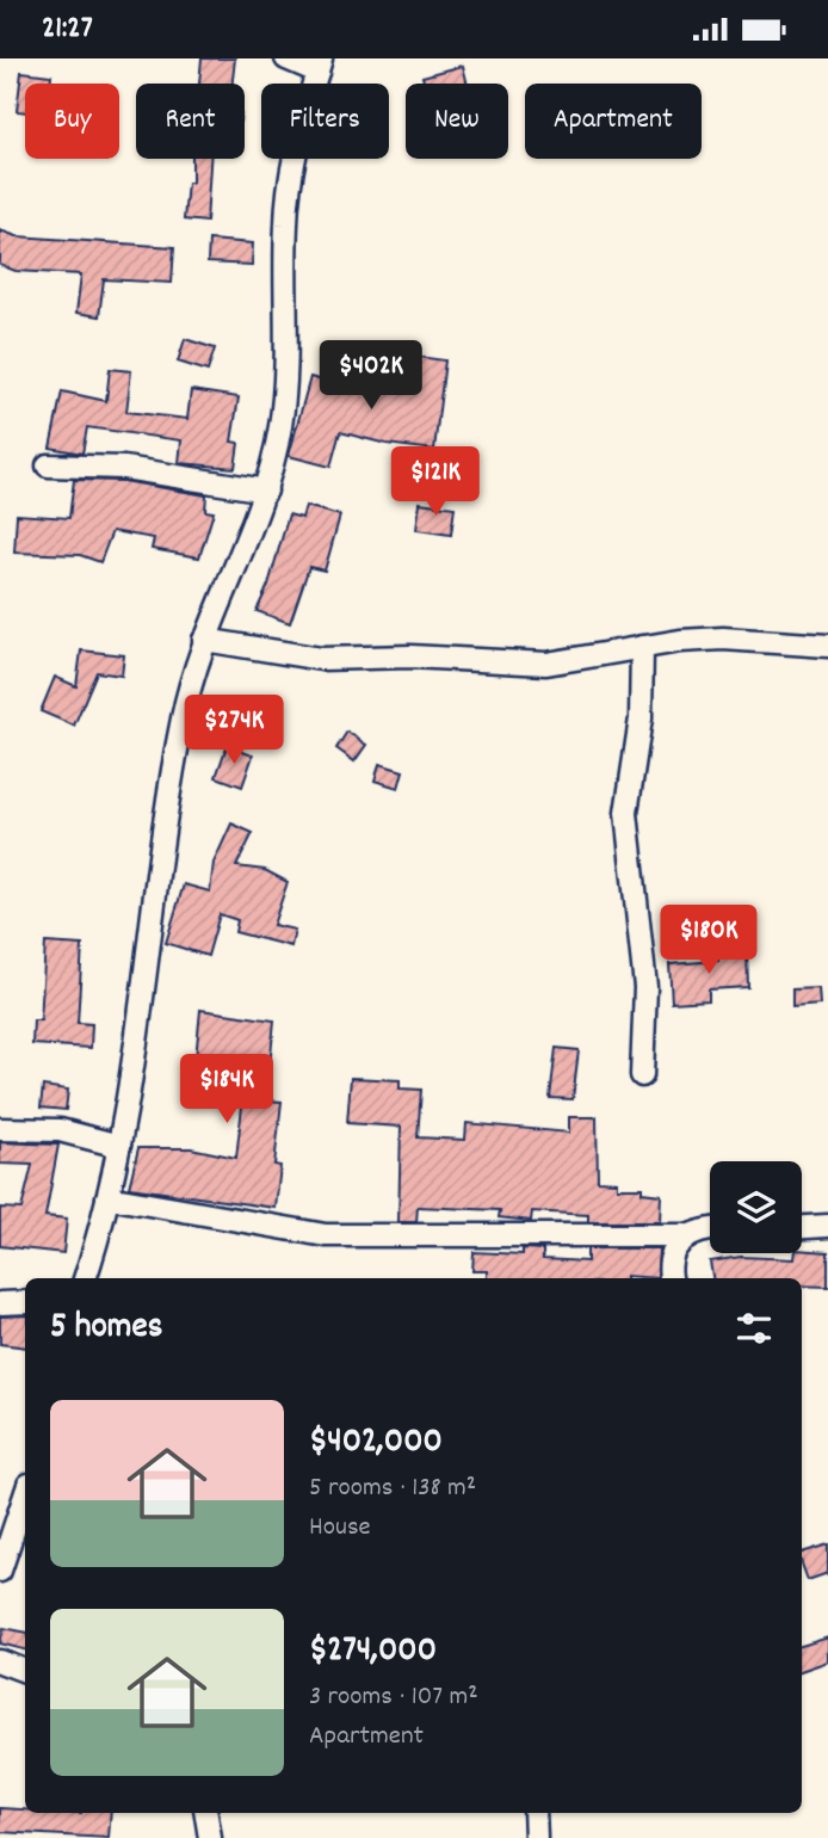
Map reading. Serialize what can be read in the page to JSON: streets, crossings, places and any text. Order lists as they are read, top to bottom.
{
  "page": {
    "status": "21:27",
    "chip": [
      "Buy",
      "Rent",
      "Filters",
      "New",
      "Apartment"
    ],
    "price": [
      "$402K",
      "$121K",
      "$274K",
      "$180K",
      "$184K"
    ],
    "heading": "5 homes",
    "list": [
      {
        "name": "$402,000",
        "note": "5 rooms · 138 m² · House"
      },
      {
        "name": "$274,000",
        "note": "3 rooms · 107 m² · Apartment"
      }
    ]
  }
}
